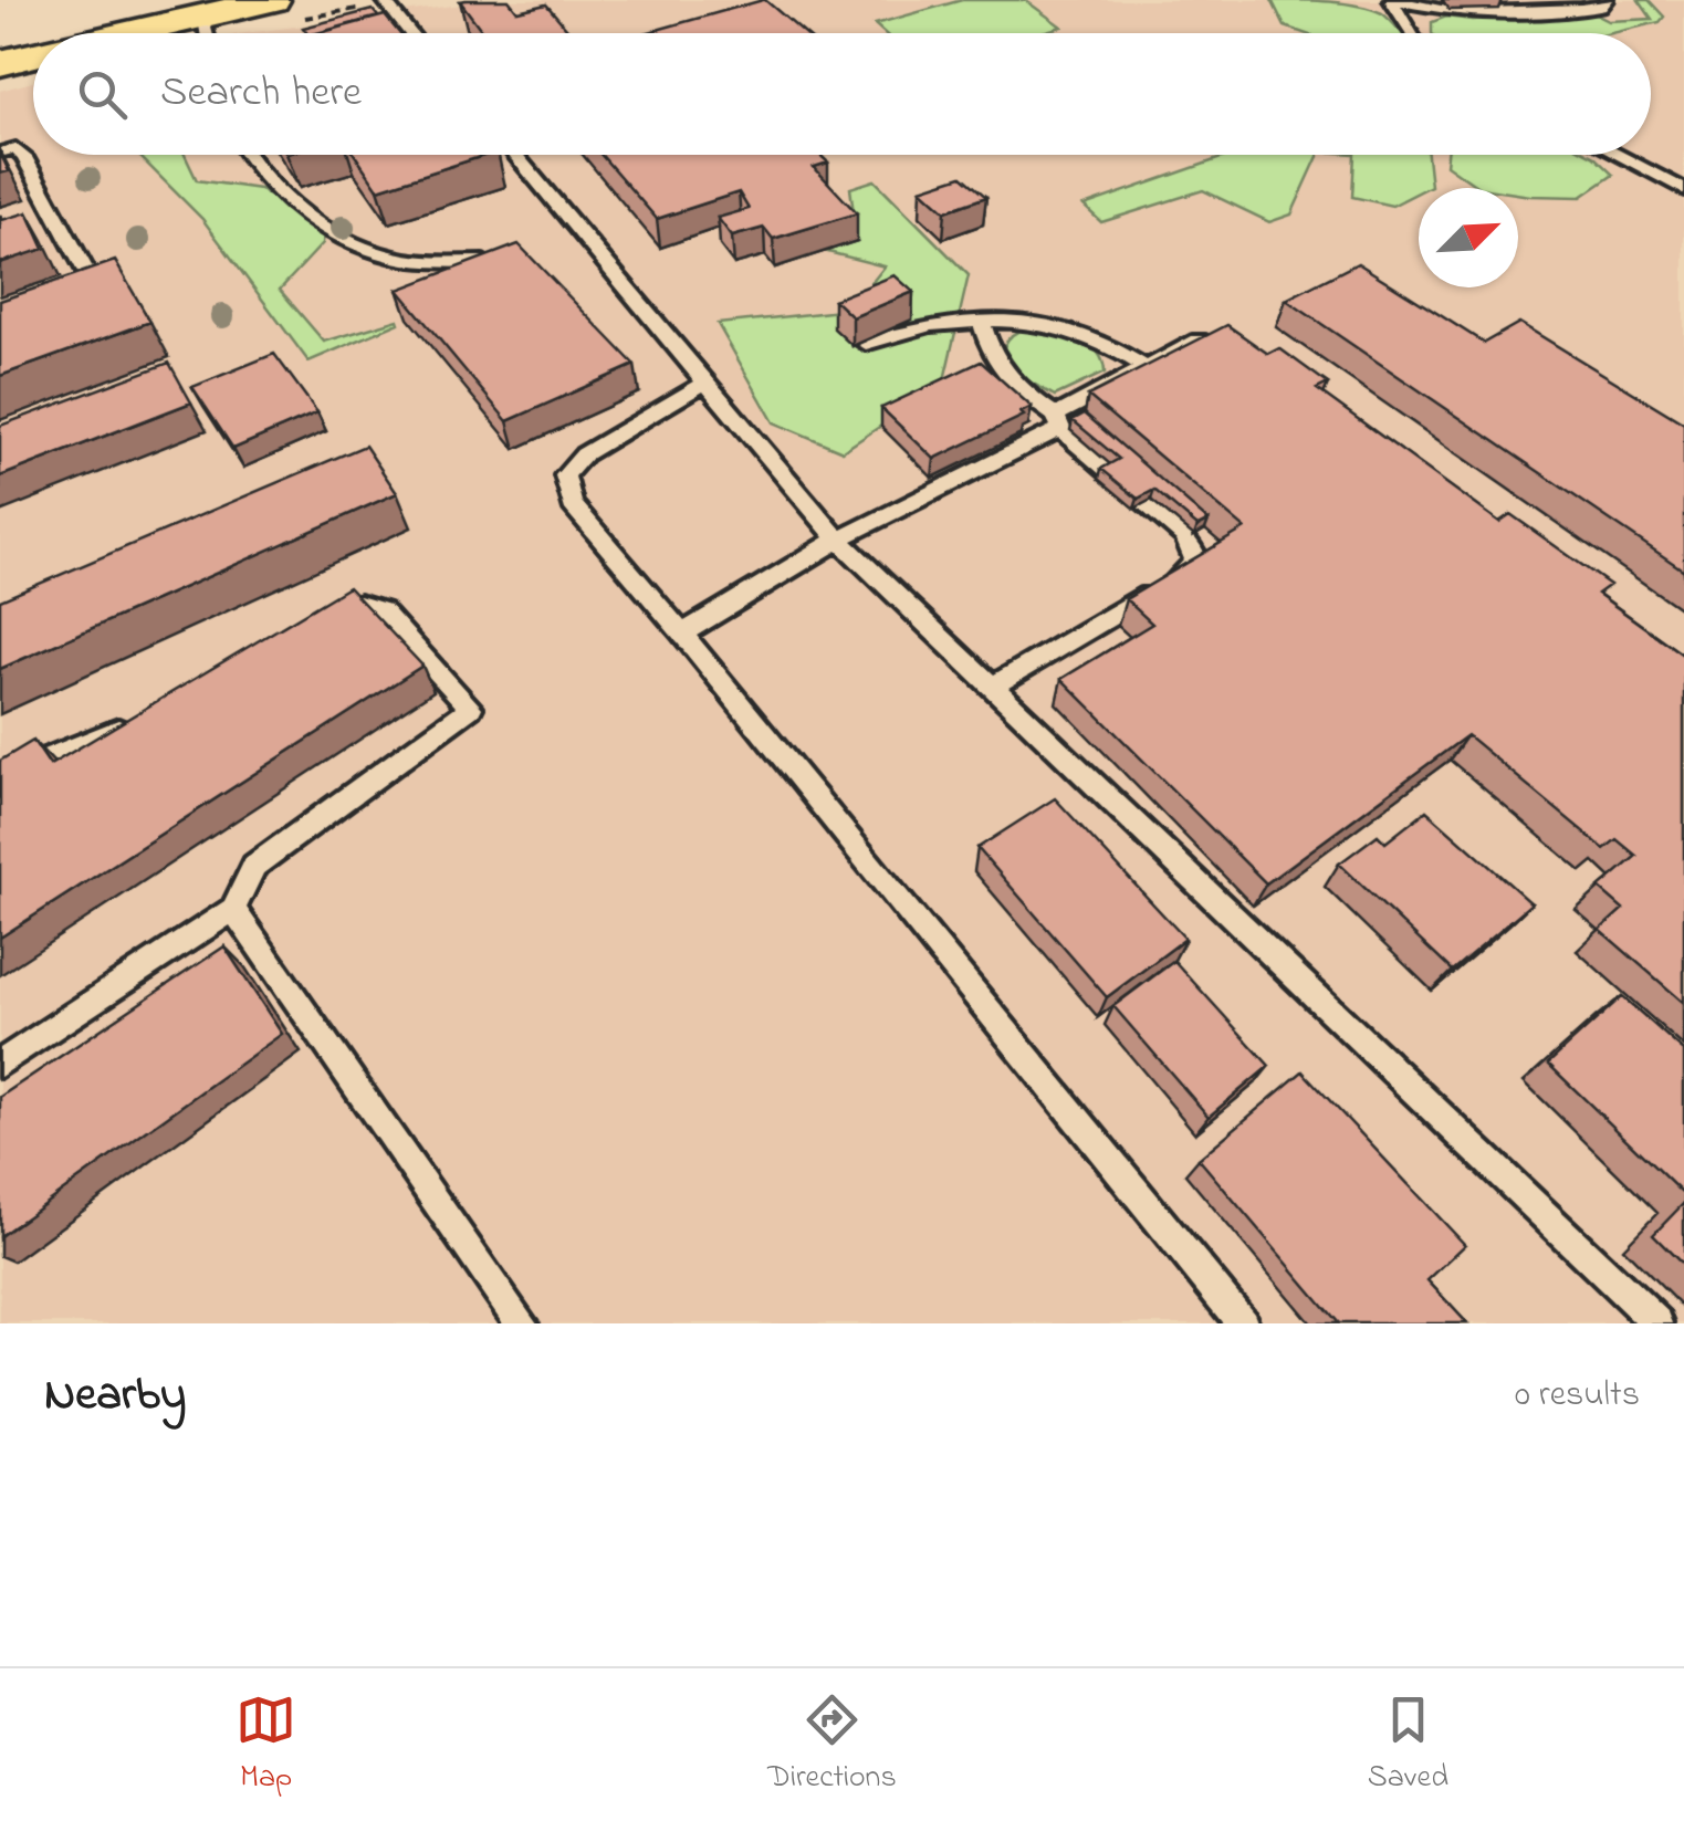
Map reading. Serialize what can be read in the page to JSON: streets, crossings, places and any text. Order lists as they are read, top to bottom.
{
  "north": "top right",
  "page": {
    "search": "Search here",
    "heading": ["Nearby", "0 results"],
    "nav": ["Map", "Directions", "Saved"]
  }
}
